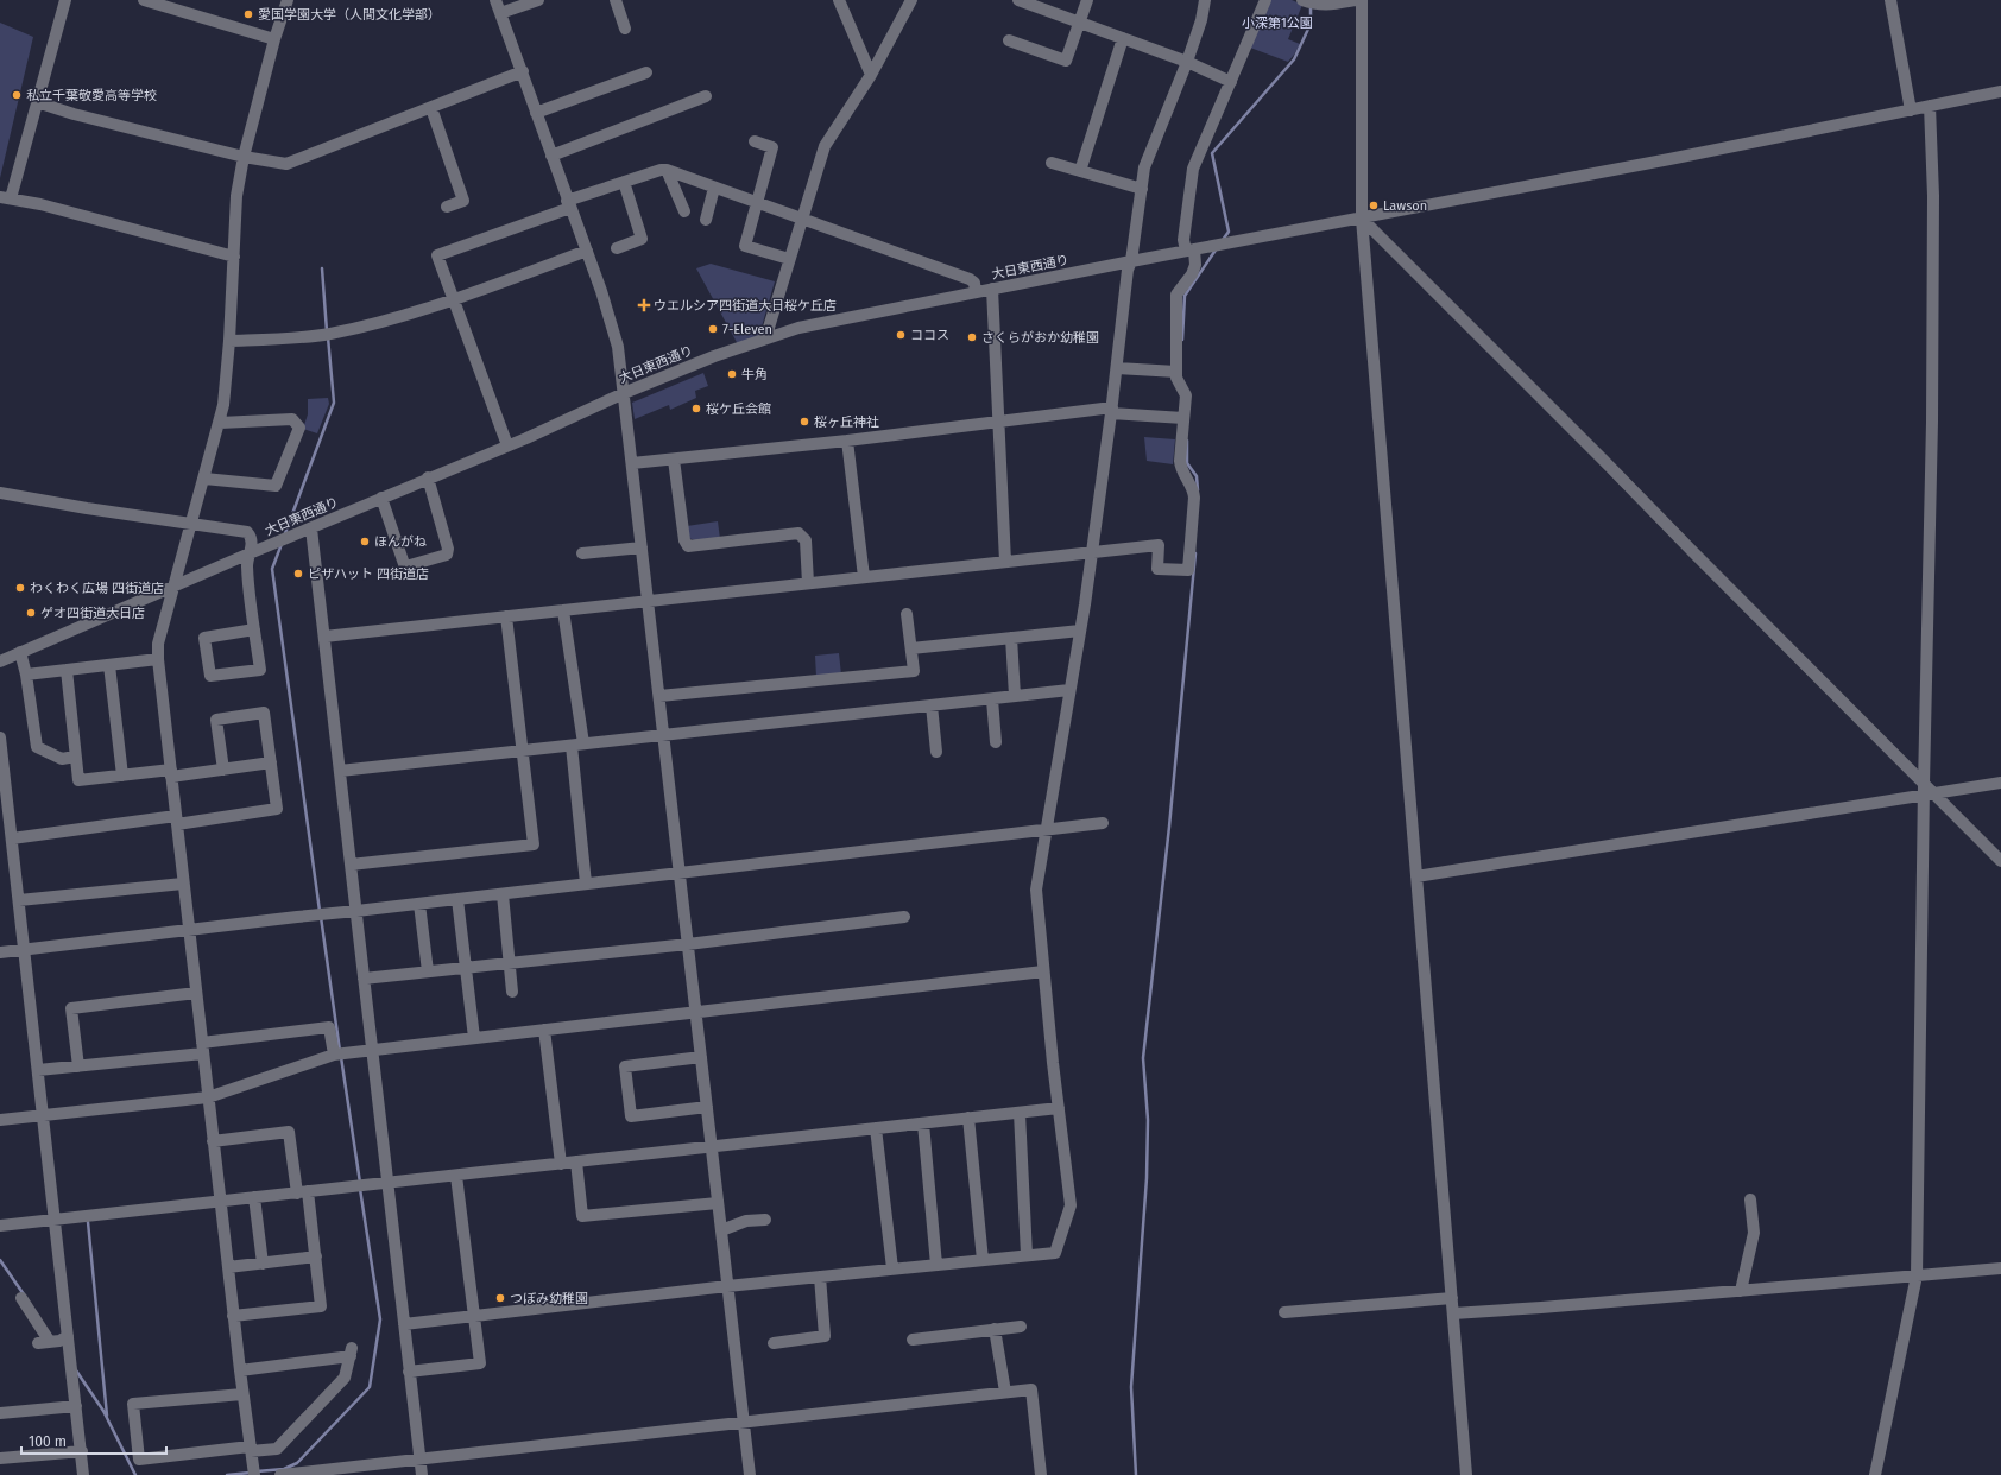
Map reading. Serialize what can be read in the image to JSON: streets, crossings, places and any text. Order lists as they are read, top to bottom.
{
  "streets": {
    "street": ["大日東西通り"]
  },
  "parks": ["小深第1公園"],
  "places": {
    "other": [
      "愛国学園大学（人間文化学部）",
      "私立千葉敬愛高等学校",
      "Lawson",
      "7-Eleven",
      "ココス",
      "さくらがおか幼稚園",
      "牛角",
      "桜ケ丘会館",
      "桜ヶ丘神社",
      "ほんがね",
      "ピザハット 四街道店",
      "わくわく広場 四街道店",
      "ゲオ四街道大日店",
      "つぼみ幼稚園"
    ],
    "health": ["ウエルシア四街道大日桜ケ丘店"]
  },
  "scale_bar": "100 m"
}
